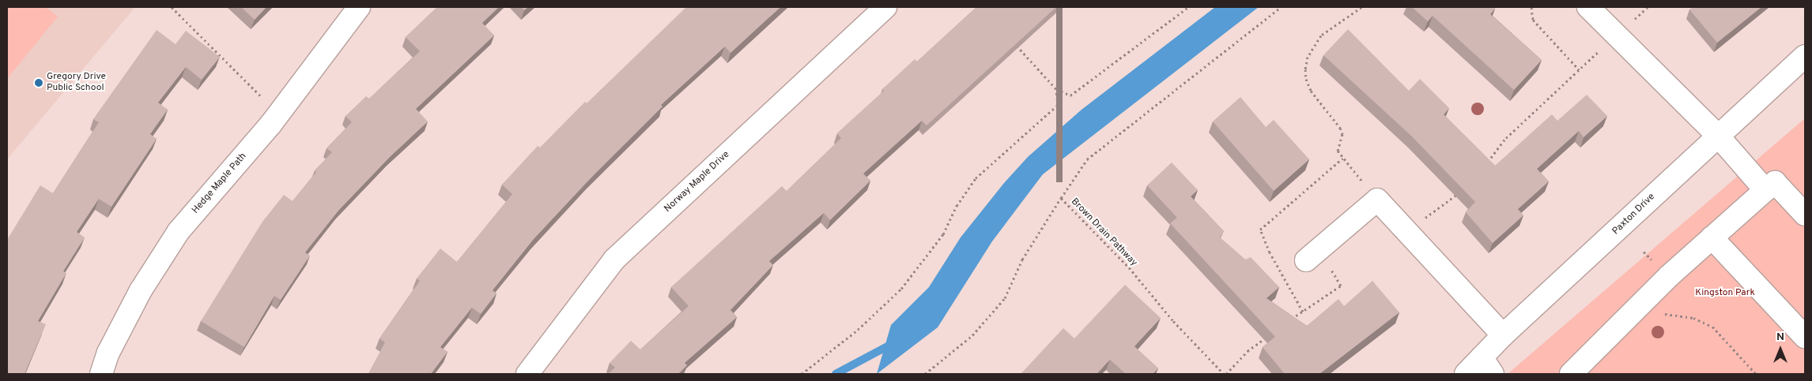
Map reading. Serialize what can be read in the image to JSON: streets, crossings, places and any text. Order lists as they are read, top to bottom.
{
  "streets": {
    "street": ["Norway Maple Drive", "Hedge Maple Path", "Paxton Drive"],
    "path": ["Brown Drain Pathway"]
  },
  "parks": ["Kingston Park"],
  "places": ["Gregory Drive Public School"],
  "north": "top"
}
